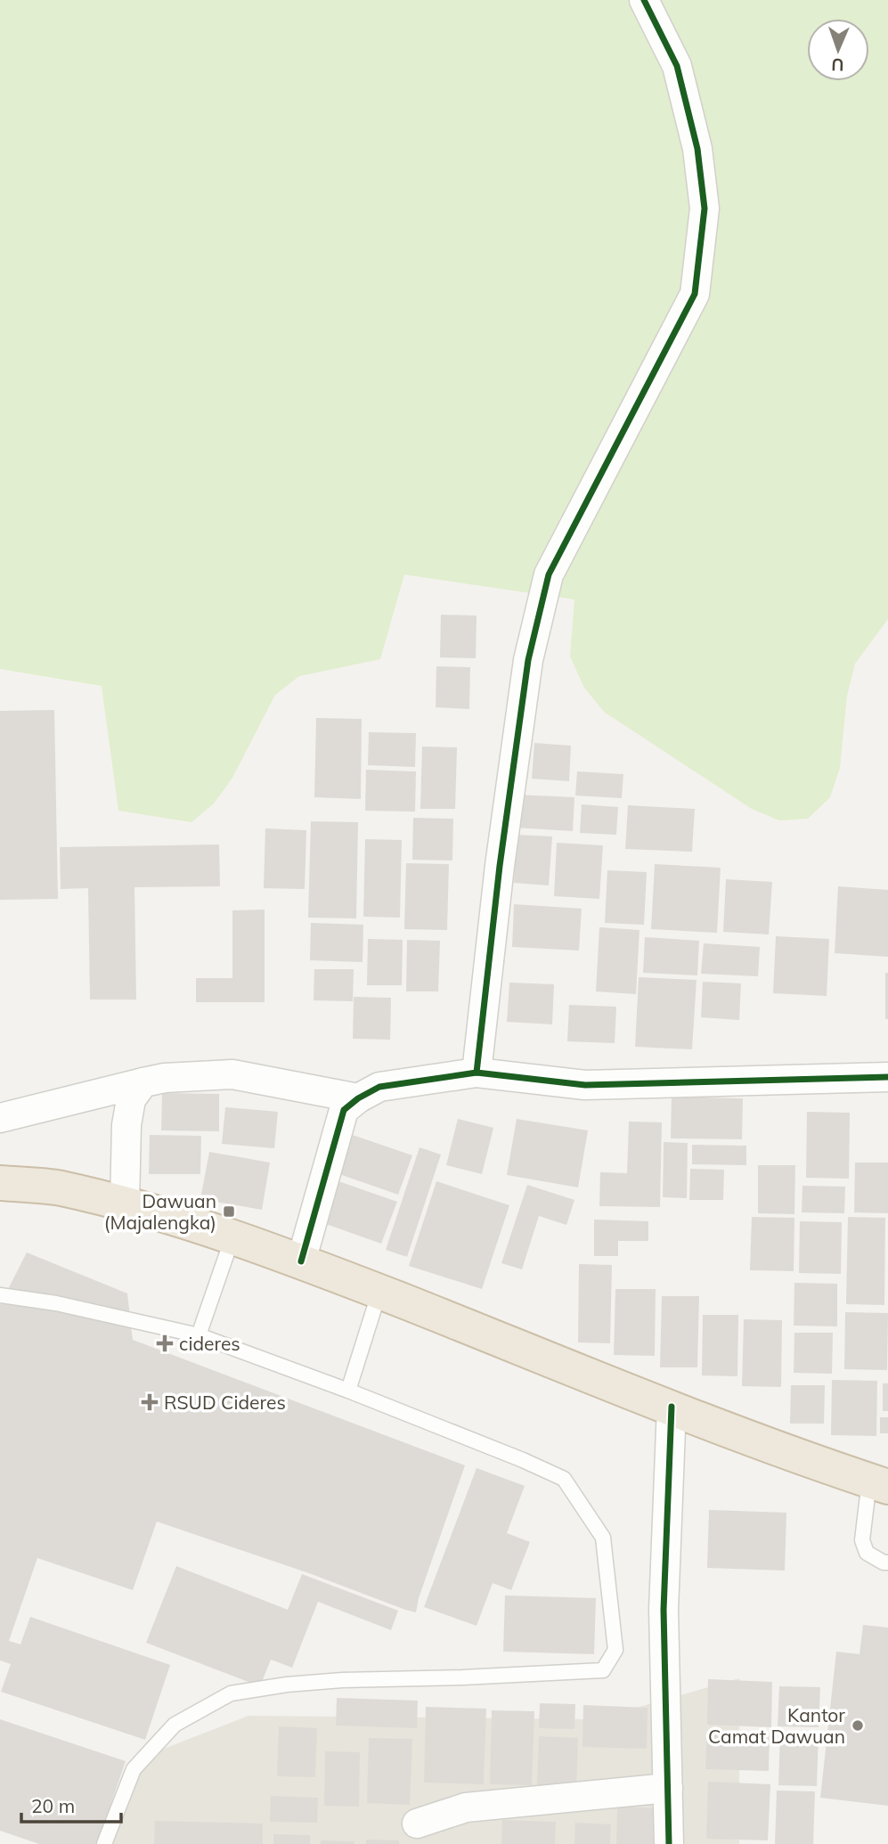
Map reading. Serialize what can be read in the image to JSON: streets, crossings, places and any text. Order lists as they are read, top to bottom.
{
  "places": {
    "transit": ["Dawuan (Majalengka)"],
    "health": ["cideres", "RSUD Cideres"],
    "other": ["Kantor Camat Dawuan"]
  },
  "scale_bar": "20 m",
  "north": "bottom"
}
